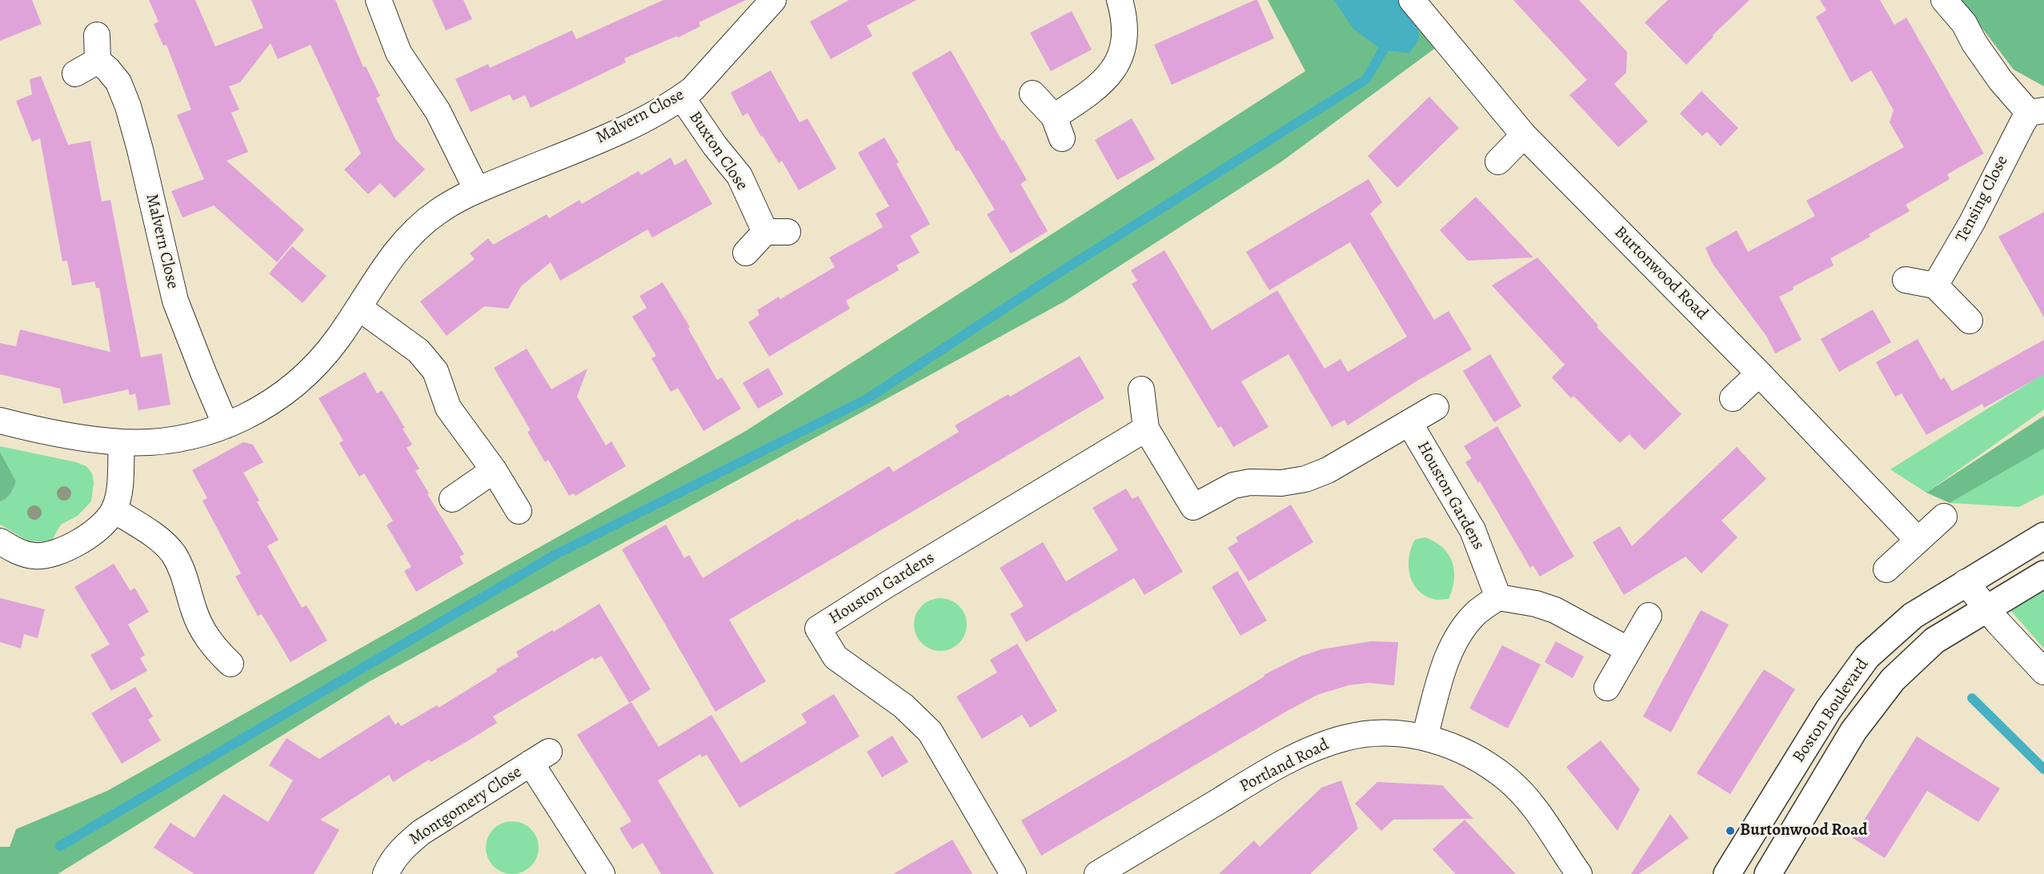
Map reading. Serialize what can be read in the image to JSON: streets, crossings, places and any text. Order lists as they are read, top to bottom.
{
  "streets": {
    "street": [
      "Malvern Close",
      "Buxton Close",
      "Tensing Close",
      "Burtonwood Road",
      "Houston Gardens",
      "Boston Boulevard",
      "Portland Road",
      "Montgomery Close"
    ]
  },
  "crossings": [
    ["Malvern Close", "Buxton Close"]
  ],
  "places": ["Burtonwood Road"]
}
